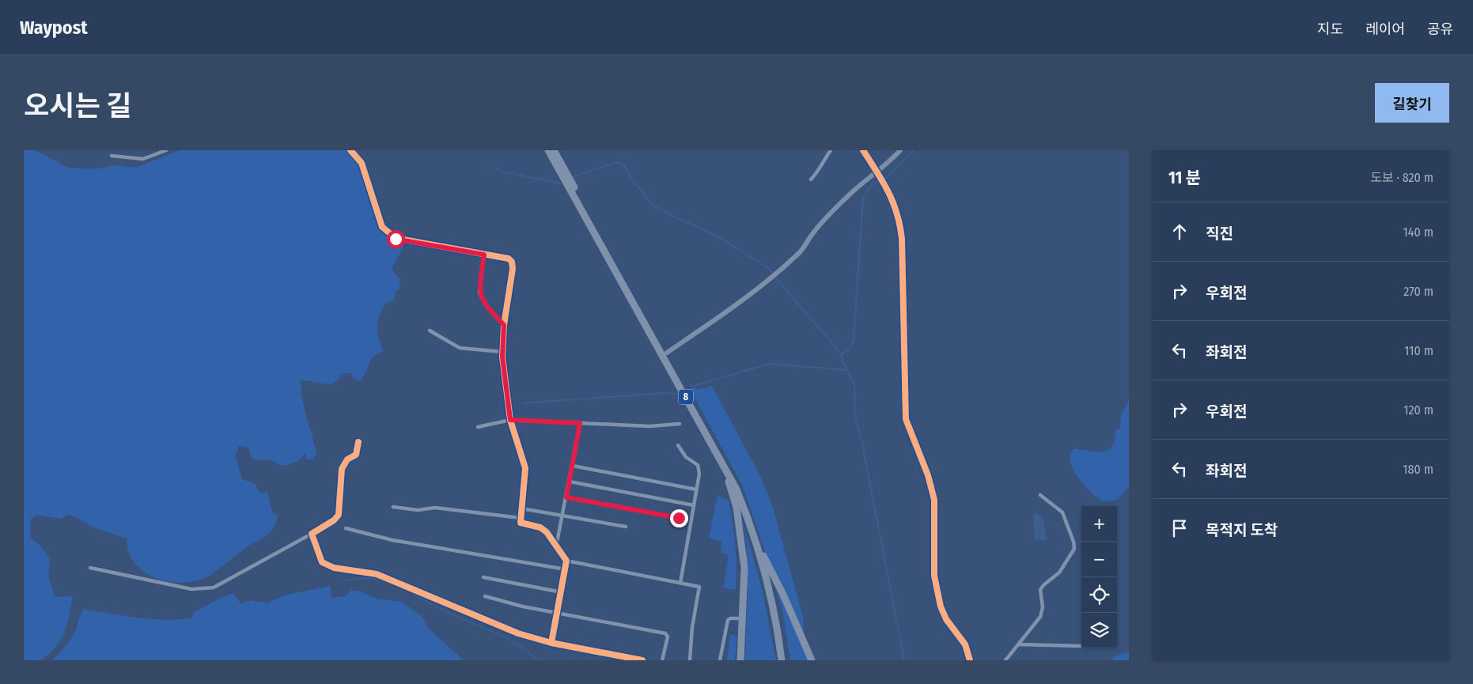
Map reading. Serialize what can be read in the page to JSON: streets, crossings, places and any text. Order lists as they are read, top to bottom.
{
  "streets": {
    "highway": ["8"]
  },
  "page": {
    "header": "Waypost",
    "nav": ["지도", "레이어", "공유"],
    "title": "오시는 길",
    "buttons": "길찾기",
    "heading": ["11 분", "도보 · 820 m"],
    "list": [
      ["직진", "140 m"],
      ["우회전", "270 m"],
      ["좌회전", "110 m"],
      ["우회전", "120 m"],
      ["좌회전", "180 m"],
      "목적지 도착"
    ],
    "map_buttons": ["+", "−"]
  }
}
